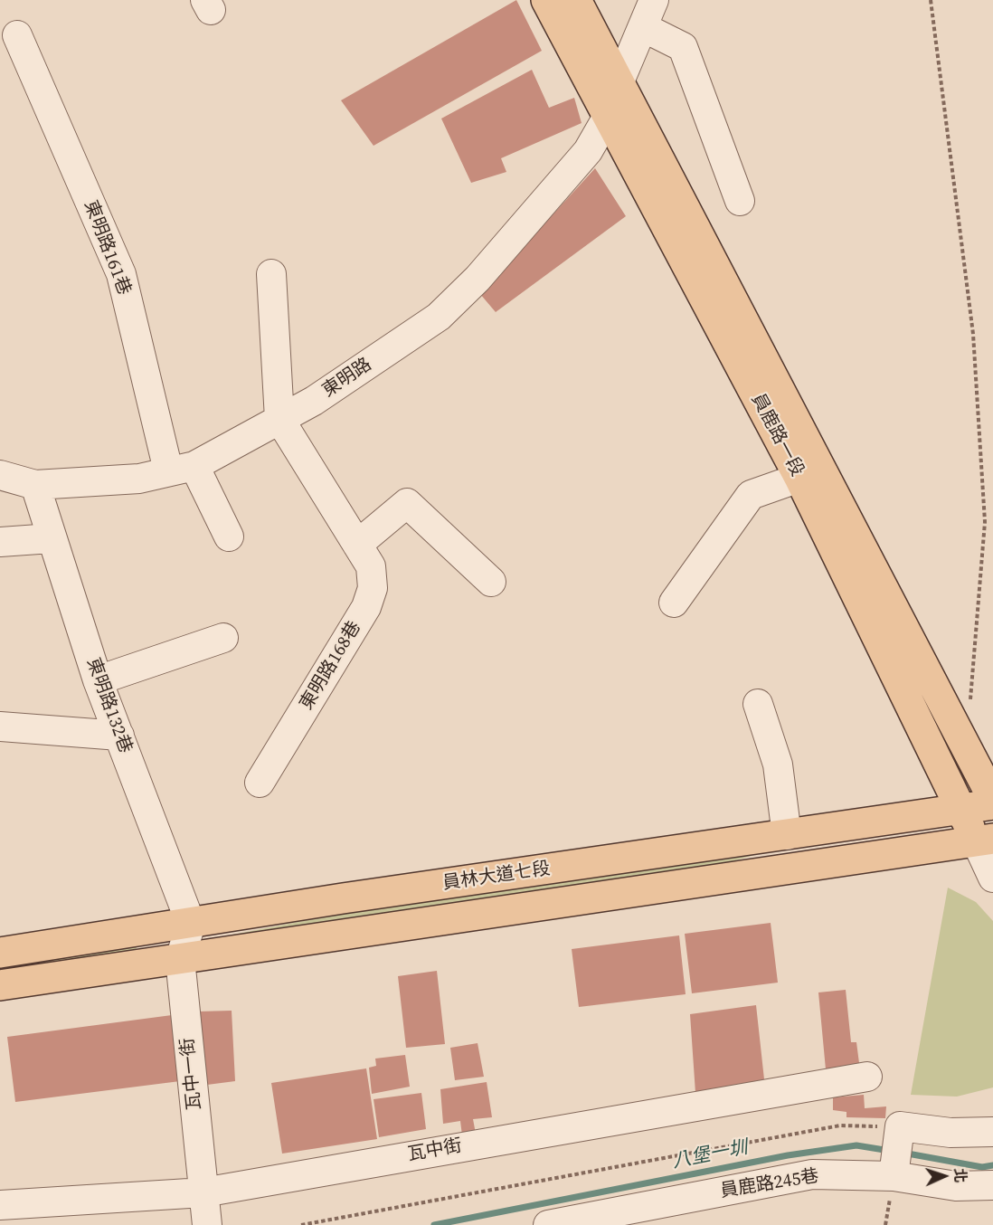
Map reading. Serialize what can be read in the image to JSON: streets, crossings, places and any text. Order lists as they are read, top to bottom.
{
  "streets": {
    "main road": ["員鹿路一段", "員林大道七段"],
    "street": [
      "東明路161巷",
      "東明路",
      "東明路168巷",
      "東明路132巷",
      "瓦中一街",
      "瓦中街",
      "員鹿路245巷"
    ]
  },
  "crossings": [
    ["東明路161巷", "東明路"],
    ["東明路", "員鹿路一段"],
    ["東明路", "東明路168巷"],
    ["東明路", "東明路132巷"],
    ["員鹿路一段", "員林大道七段"],
    ["東明路132巷", "員林大道七段"],
    ["東明路132巷", "瓦中一街"],
    ["員林大道七段", "瓦中一街"],
    ["瓦中一街", "瓦中街"]
  ],
  "water": ["八堡一圳"],
  "north": "right"
}
